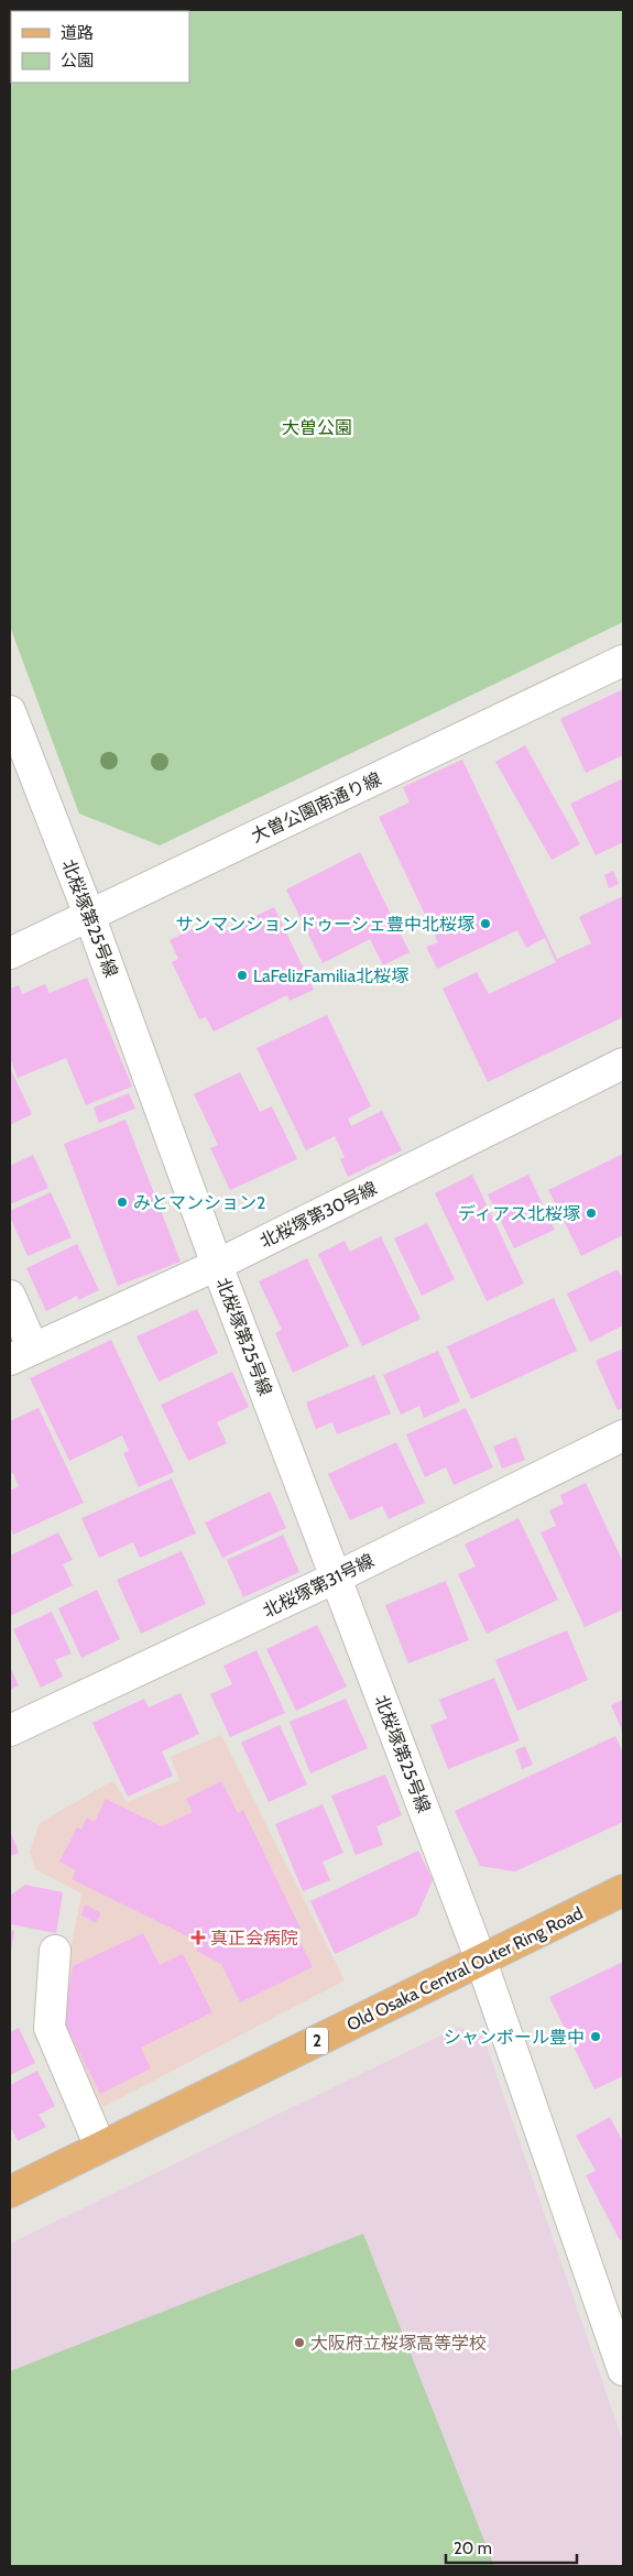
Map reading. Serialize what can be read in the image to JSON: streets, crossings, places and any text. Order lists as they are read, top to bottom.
{
  "streets": {
    "main road": ["Old Osaka Central Outer Ring Road", "2"],
    "street": [
      "大曽公園南通り線",
      "北桜塚第25号線",
      "北桜塚第30号線",
      "北桜塚第31号線"
    ]
  },
  "crossings": [
    ["大曽公園南通り線", "北桜塚第25号線"],
    ["北桜塚第25号線", "北桜塚第30号線"],
    ["北桜塚第25号線", "北桜塚第31号線"],
    ["北桜塚第25号線", "Old Osaka Central Outer Ring Road"]
  ],
  "parks": ["大曽公園"],
  "places": {
    "other": [
      "サンマンションドゥーシェ豊中北桜塚",
      "LaFelizFamilia北桜塚",
      "みとマンション2",
      "ディアス北桜塚",
      "シャンボール豊中",
      "大阪府立桜塚高等学校"
    ],
    "health": ["真正会病院"]
  },
  "legend": ["道路", "公園"],
  "scale_bar": "20 m"
}
